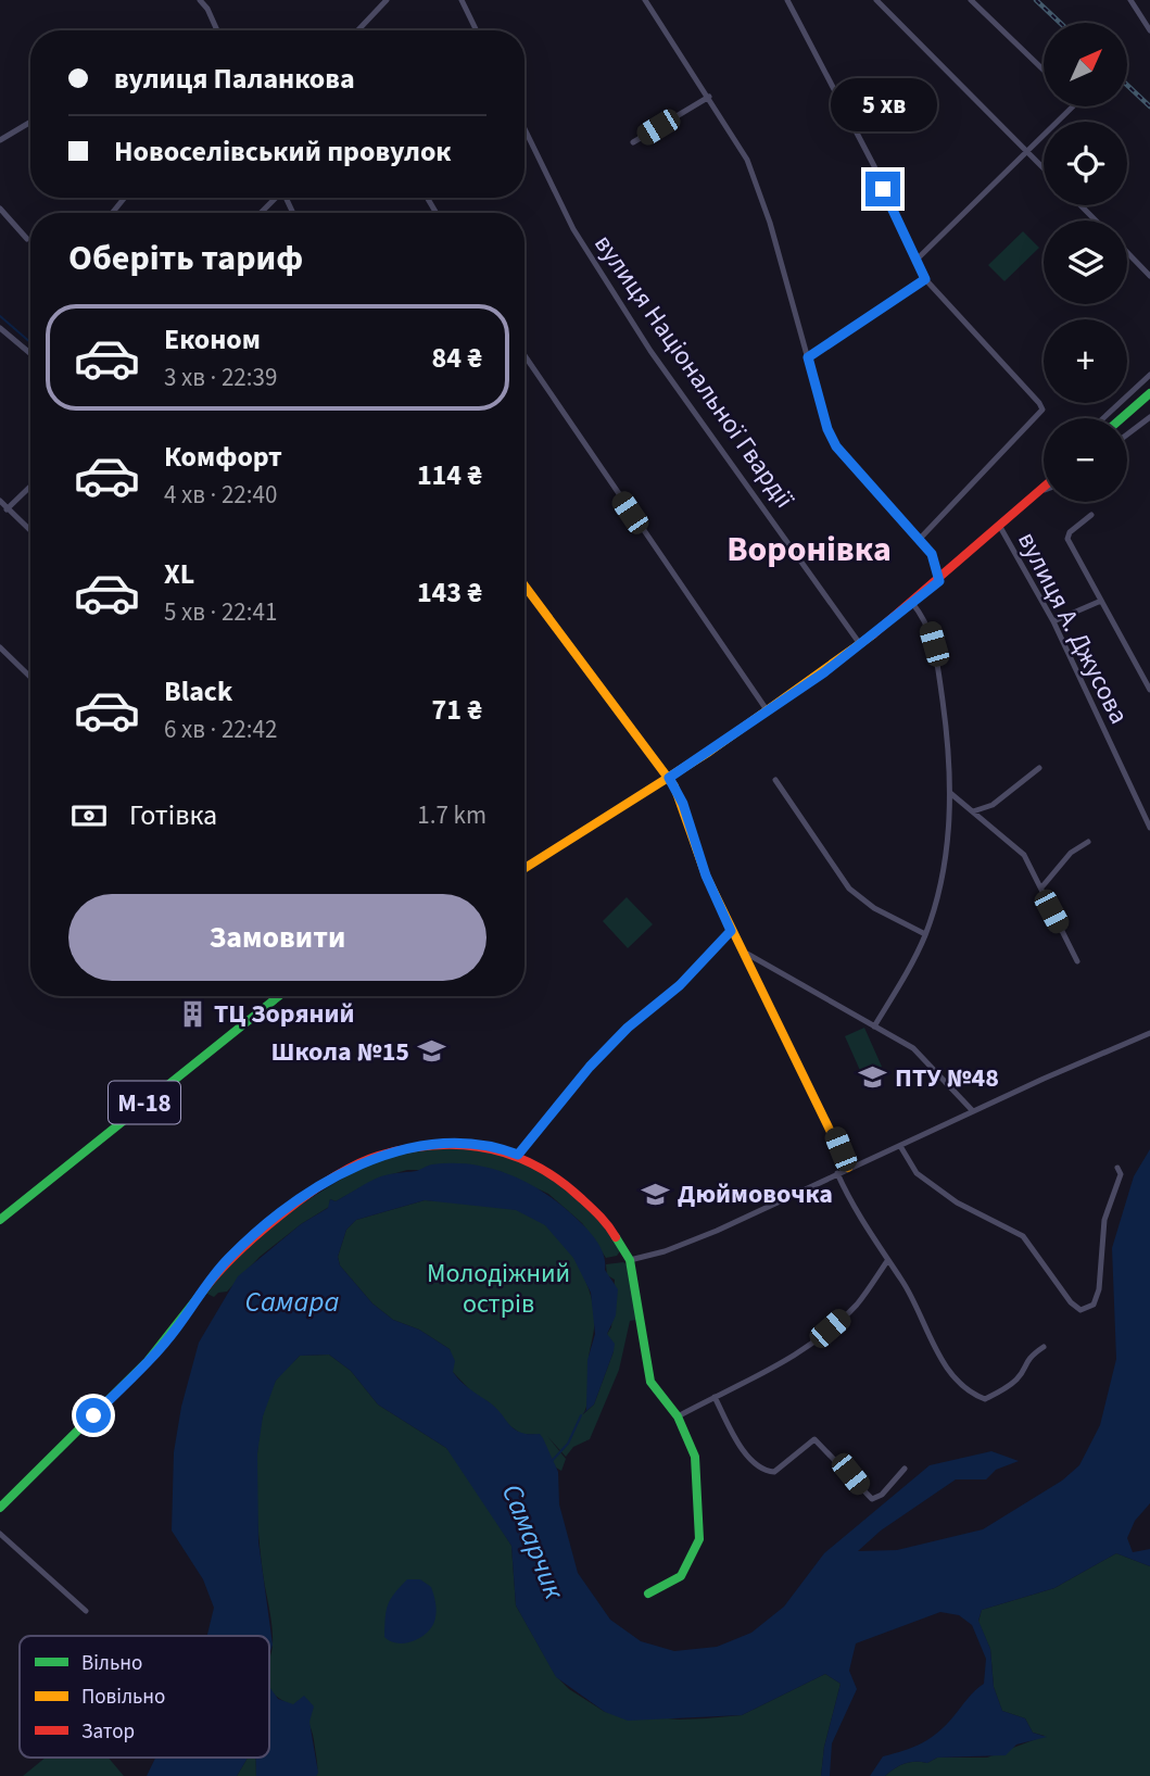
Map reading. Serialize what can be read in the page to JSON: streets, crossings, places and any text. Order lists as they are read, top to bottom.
{
  "streets": {
    "main road": ["М-18"],
    "street": ["вулиця Національної Гвардії", "вулиця А. Джусова"]
  },
  "districts": ["Воронівка"],
  "water": ["Самара", "Самарчик"],
  "parks": ["Молодіжний острів"],
  "places": {
    "building": ["ТЦ Зоряний"],
    "school or university": ["Школа №15", "ПТУ №48", "Дюймовочка"]
  },
  "legend": ["Вільно", "Повільно", "Затор"],
  "north": "top right",
  "page": {
    "map_buttons": ["+", "−"],
    "banner": ["вулиця Паланкова", "Новоселівський провулок"],
    "bubble": "5 хв",
    "heading": "Оберіть тариф",
    "list": [
      {
        "name": "Економ",
        "note": "3 хв · 22:39",
        "value": "84 ₴"
      },
      {
        "name": "Комфорт",
        "note": "4 хв · 22:40",
        "value": "114 ₴"
      },
      {
        "name": "XL",
        "note": "5 хв · 22:41",
        "value": "143 ₴"
      },
      {
        "name": "Black",
        "note": "6 хв · 22:42",
        "value": "71 ₴"
      }
    ],
    "pay": ["Готівка", "1.7 km"],
    "buttons": "Замовити"
  }
}
